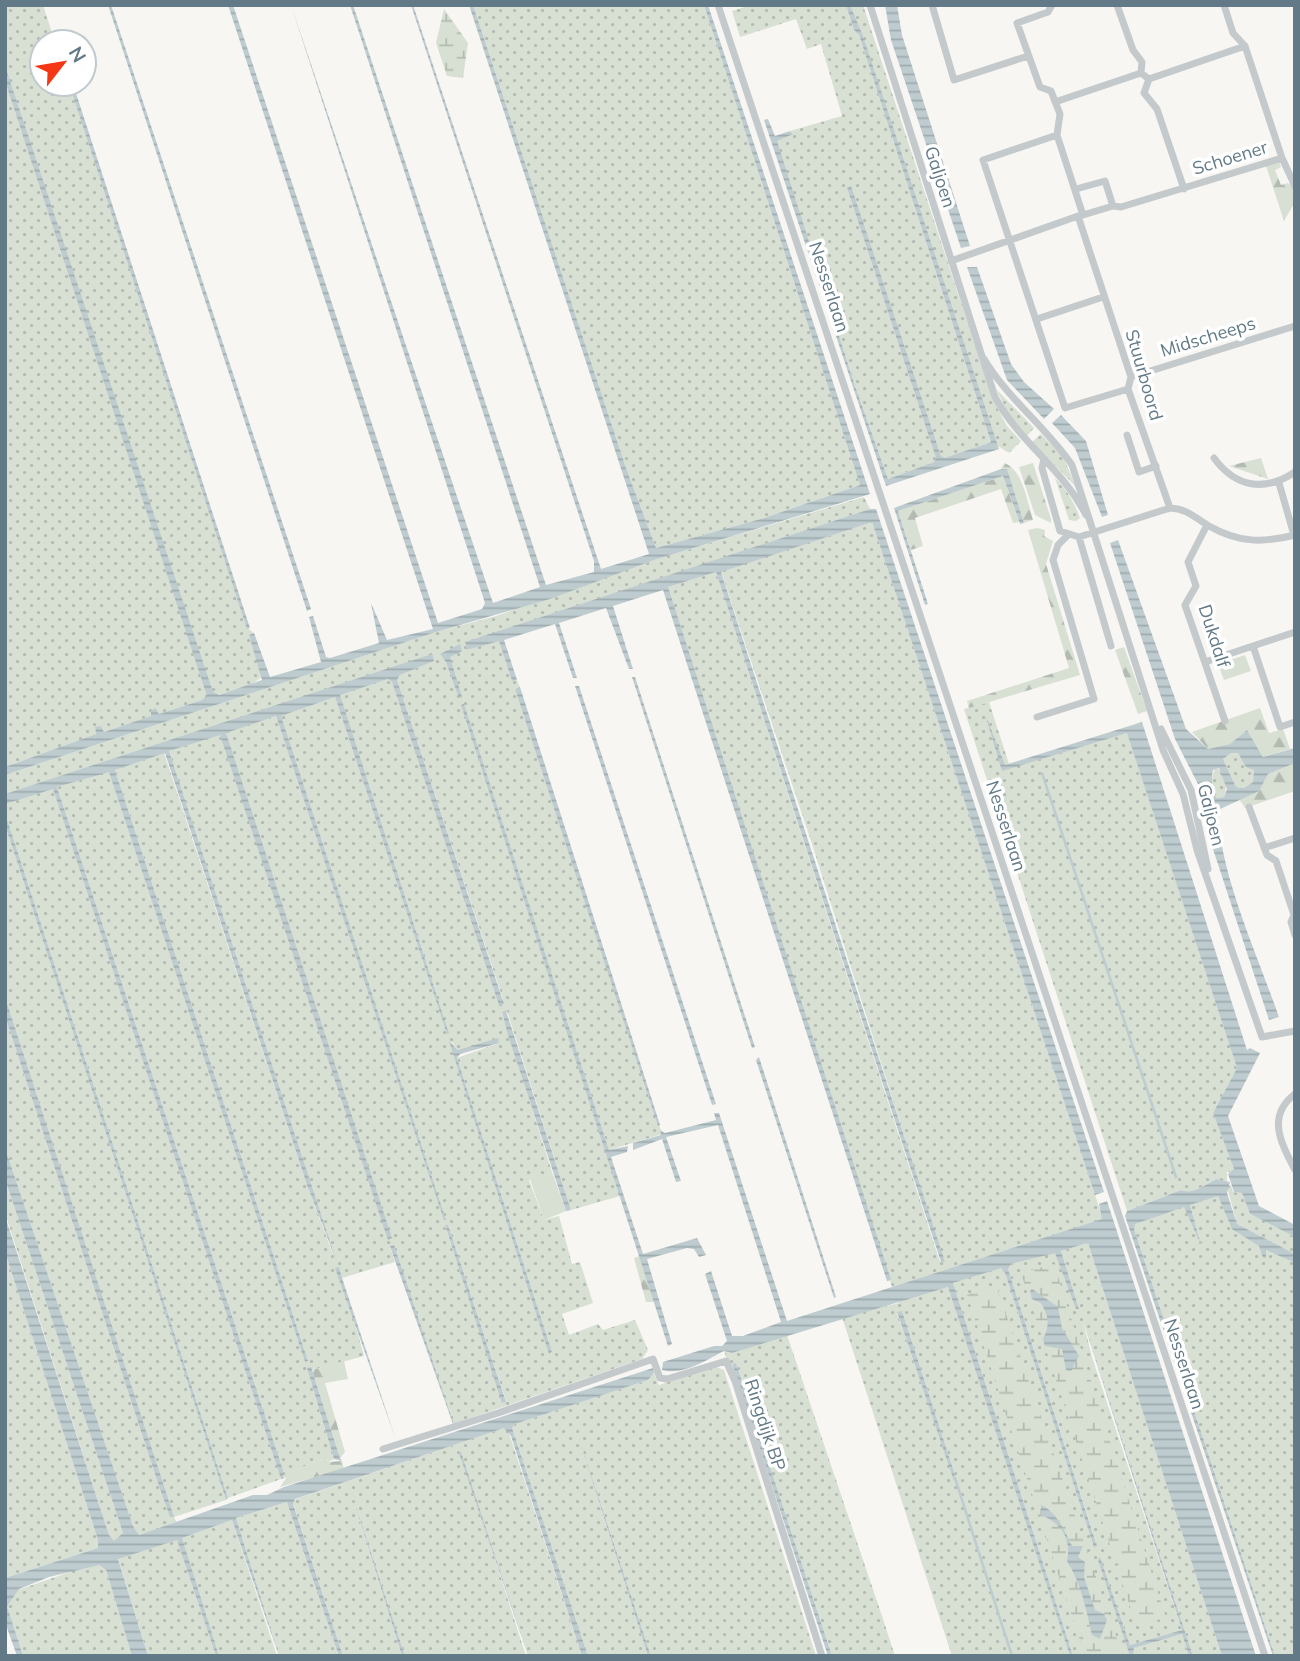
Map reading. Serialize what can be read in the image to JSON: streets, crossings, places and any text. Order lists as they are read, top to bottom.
{
  "streets": {
    "street": [
      "Schoener",
      "Galjoen",
      "Nesserlaan",
      "Midscheeps",
      "Stuurboord",
      "Dukdalf",
      "Ringdijk BP"
    ]
  },
  "crossings": [
    ["Schoener", "Galjoen"],
    ["Schoener", "Stuurboord"],
    ["Midscheeps", "Stuurboord"]
  ],
  "north": "top right"
}
